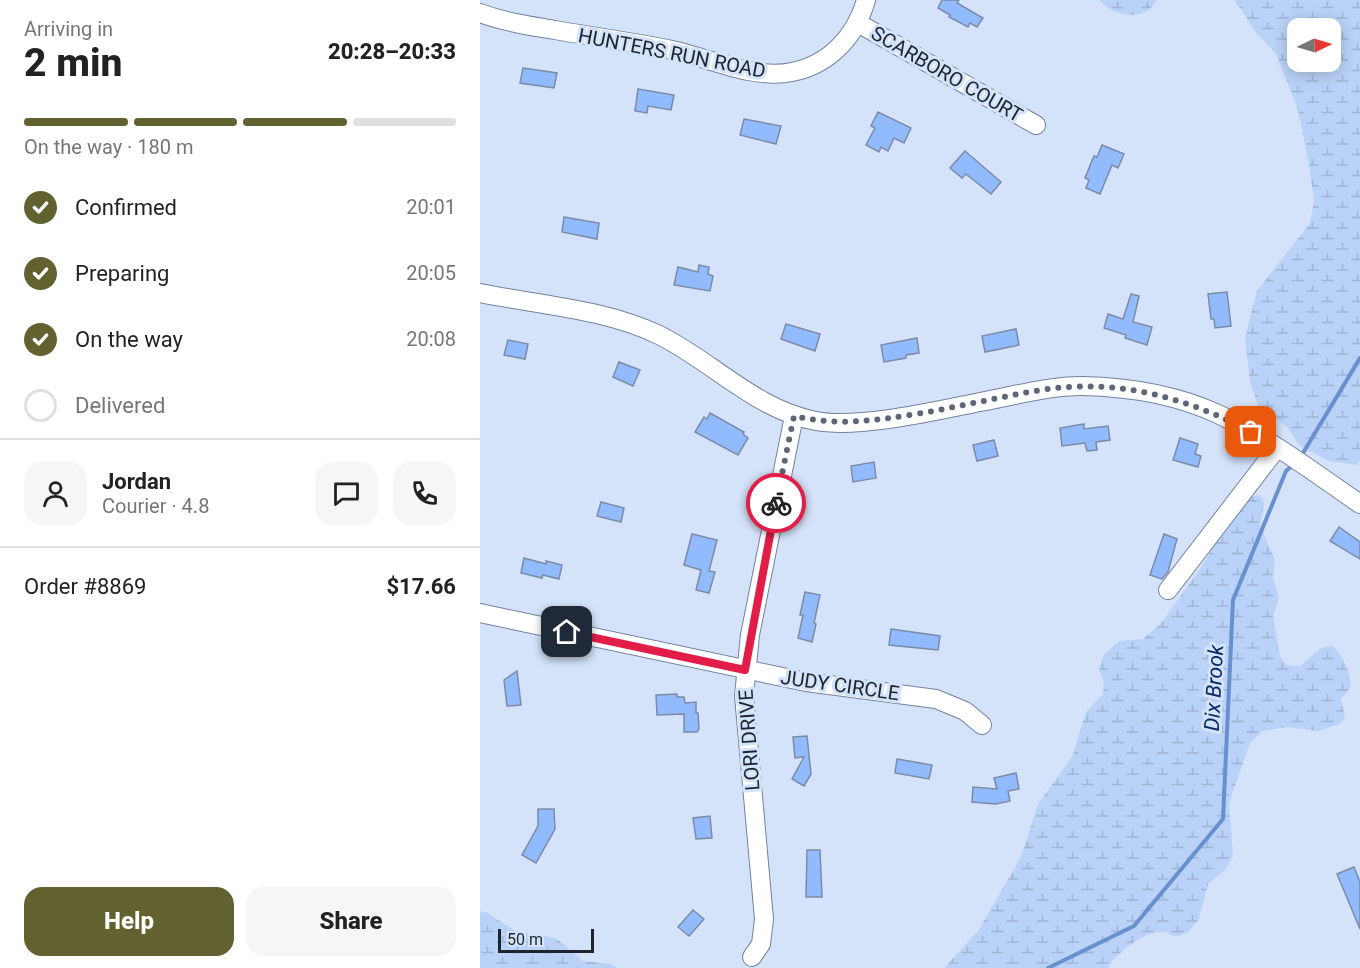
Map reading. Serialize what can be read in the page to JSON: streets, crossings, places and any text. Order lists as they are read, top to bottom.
{
  "streets": {
    "street": [
      "HUNTERS RUN ROAD",
      "SCARBORO COURT",
      "JUDY CIRCLE",
      "LORI DRIVE"
    ]
  },
  "crossings": [
    ["HUNTERS RUN ROAD", "SCARBORO COURT"],
    ["JUDY CIRCLE", "LORI DRIVE"]
  ],
  "water": ["Dix Brook"],
  "scale_bar": "50 m",
  "north": "right",
  "page": {
    "heading": ["2 min", "Arriving in", "20:28–20:33"],
    "panel": [
      "Jordan",
      "Courier · 4.8",
      "Order #8869",
      "$17.66"
    ],
    "bar": "On the way · 180 m",
    "list": [
      ["Confirmed", "20:01"],
      ["Preparing", "20:05"],
      ["On the way", "20:08"],
      "Delivered"
    ],
    "buttons": ["Help", "Share"],
    "scale": "50 m"
  }
}
